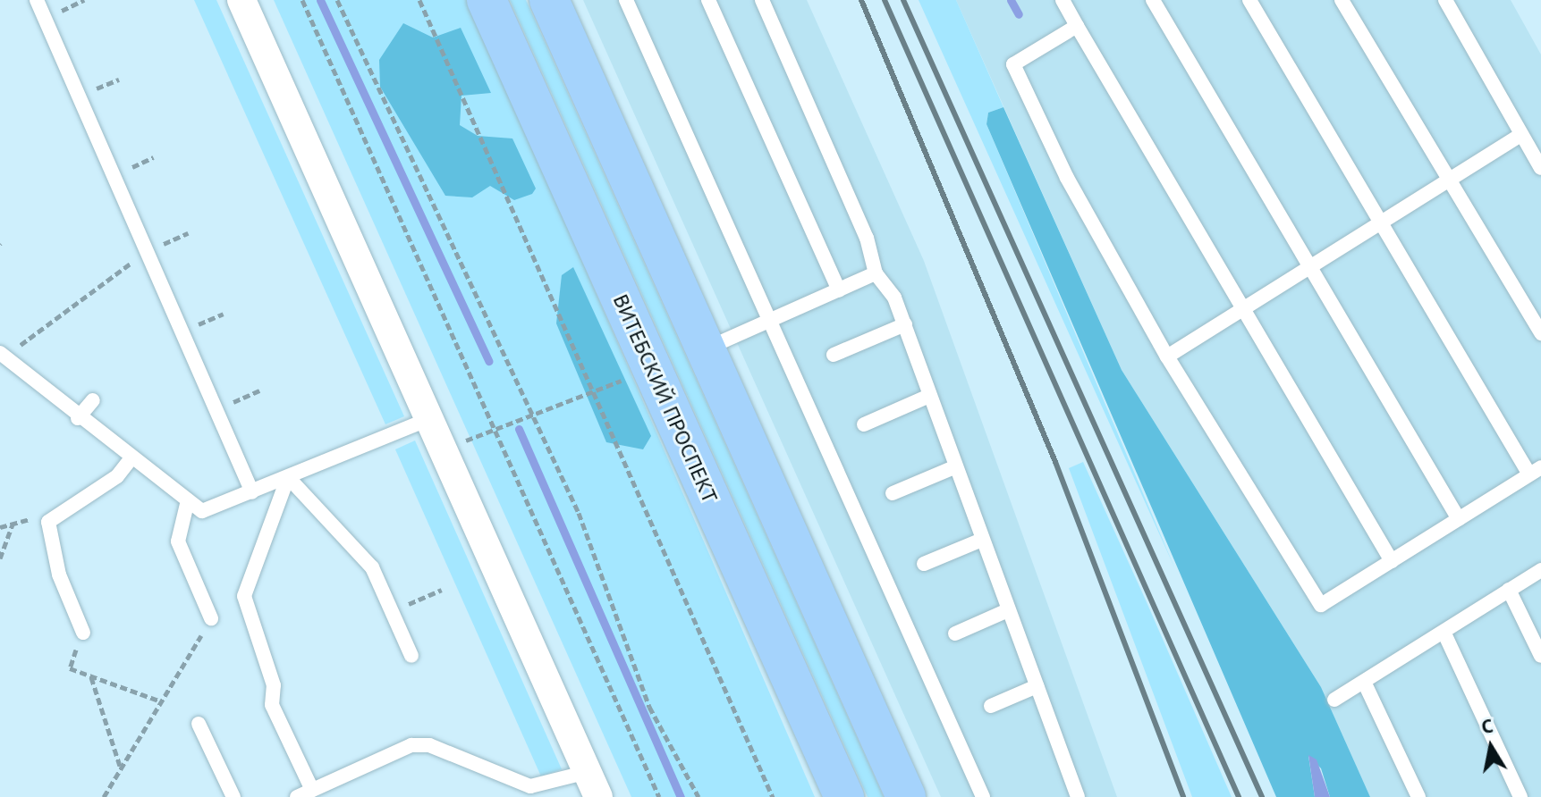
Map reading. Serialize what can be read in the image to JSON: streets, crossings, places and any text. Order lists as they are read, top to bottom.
{
  "streets": {
    "main road": ["ВИТЕБСКИЙ ПРОСПЕКТ"]
  },
  "north": "top"
}
